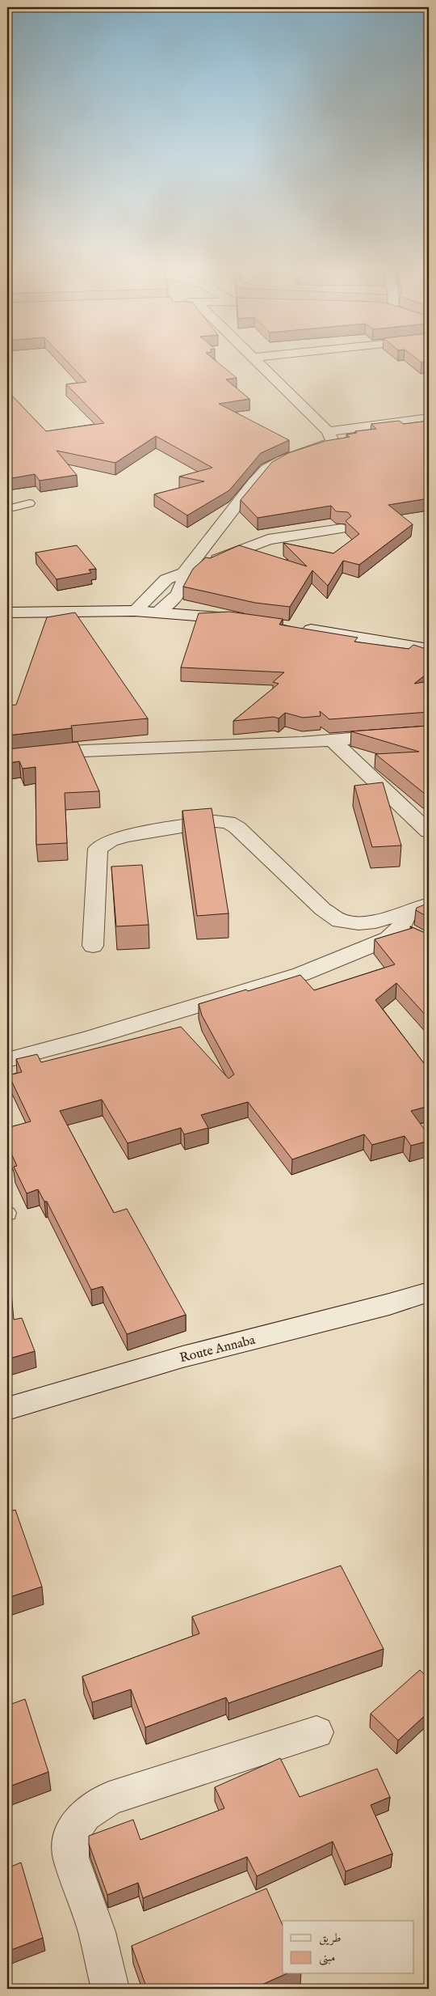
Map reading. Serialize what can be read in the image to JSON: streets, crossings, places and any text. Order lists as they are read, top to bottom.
{
  "streets": {
    "street": ["Route Annaba"]
  },
  "legend": ["طريق", "مبنى"]
}
